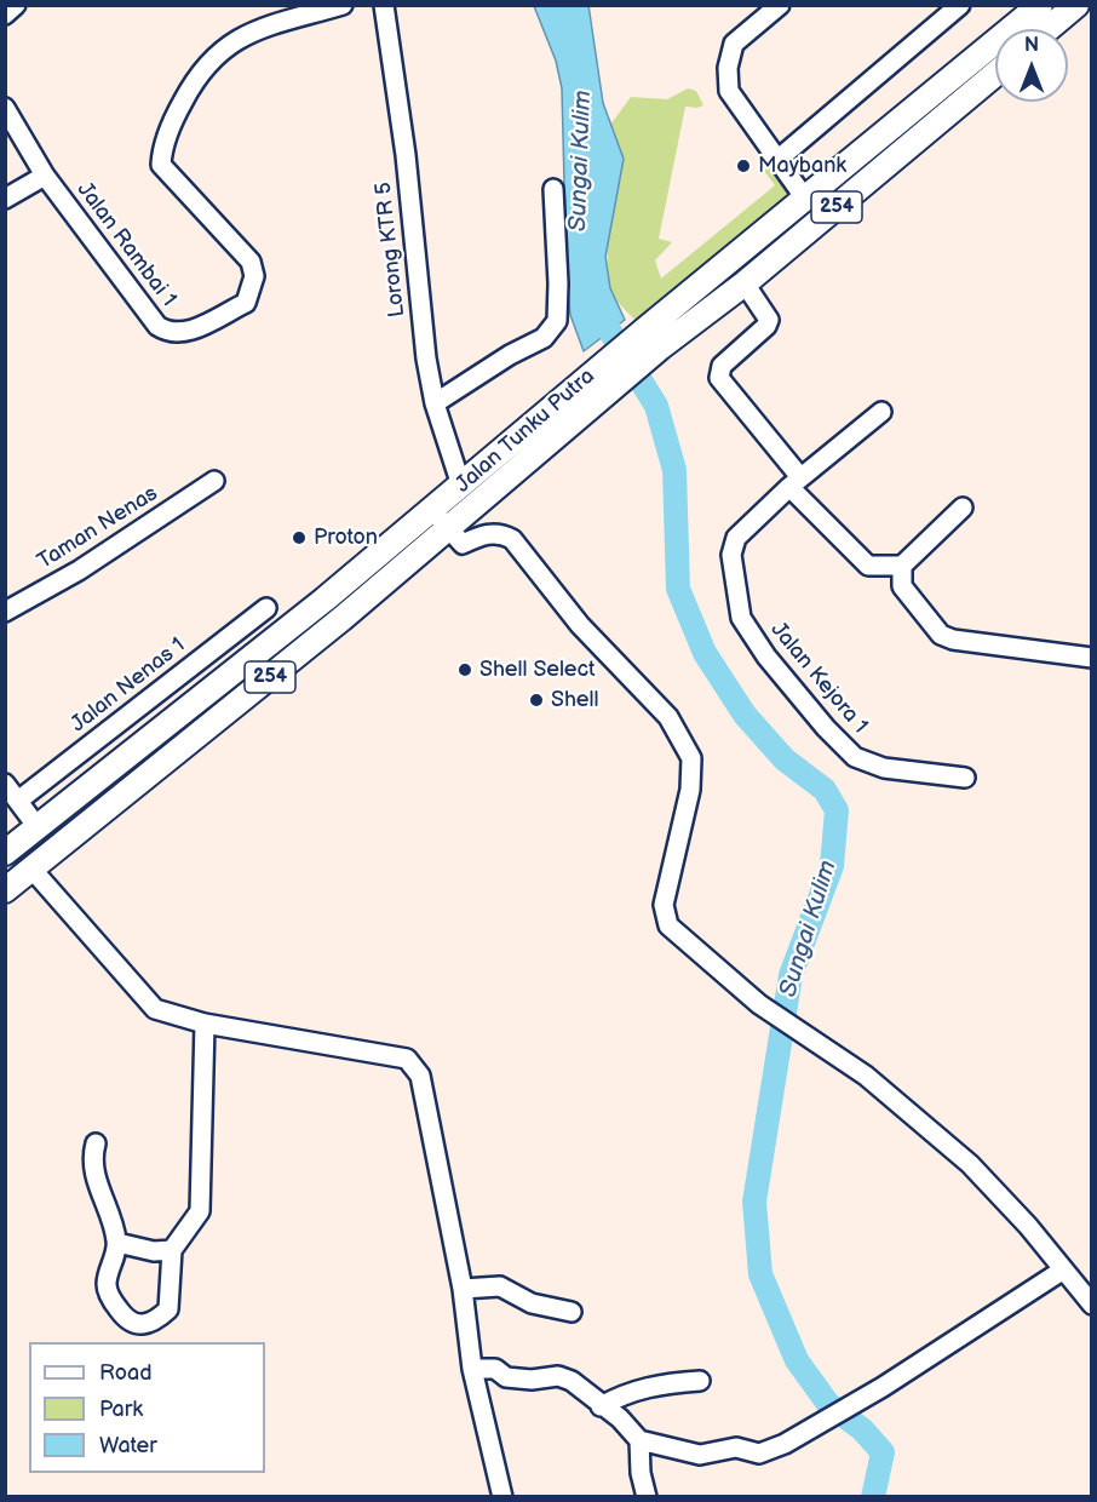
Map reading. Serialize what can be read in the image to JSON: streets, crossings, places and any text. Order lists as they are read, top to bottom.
{
  "streets": {
    "main road": ["254", "Jalan Tunku Putra"],
    "street": [
      "Jalan Rambai 1",
      "Lorong KTR 5",
      "Taman Nenas",
      "Jalan Kejora 1",
      "Jalan Nenas 1"
    ]
  },
  "crossings": [
    ["Lorong KTR 5", "Jalan Tunku Putra"]
  ],
  "water": ["Sungai Kulim"],
  "places": [
    "Maybank",
    "Proton",
    "Shell Select",
    "Shell"
  ],
  "legend": ["Road", "Park", "Water"],
  "north": "top"
}
